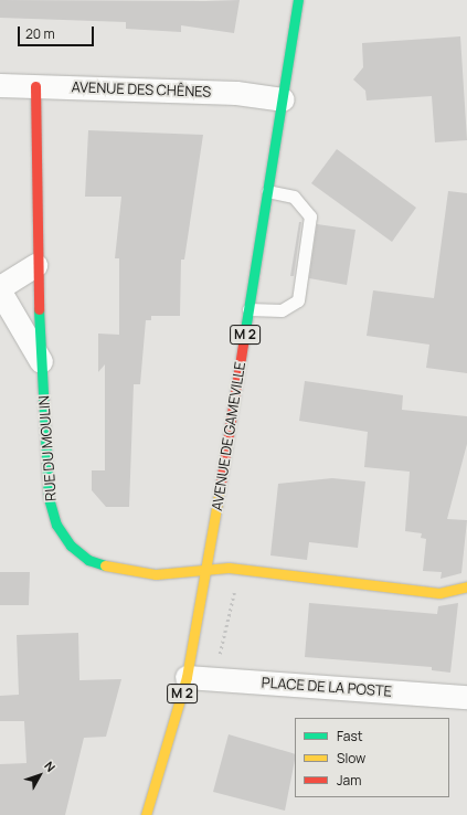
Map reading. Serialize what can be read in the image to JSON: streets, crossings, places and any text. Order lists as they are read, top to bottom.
{
  "streets": {
    "street": [
      "AVENUE DES CHÊNES",
      "M 2",
      "AVENUE DE GAMEVILLE",
      "RUE DU MOULIN",
      "PLACE DE LA POSTE"
    ]
  },
  "crossings": [
    ["AVENUE DES CHÊNES", "AVENUE DE GAMEVILLE"],
    ["AVENUE DES CHÊNES", "RUE DU MOULIN"],
    ["AVENUE DE GAMEVILLE", "RUE DU MOULIN"],
    ["AVENUE DE GAMEVILLE", "PLACE DE LA POSTE"]
  ],
  "legend": ["Fast", "Slow", "Jam"],
  "scale_bar": "20 m",
  "north": "top right"
}
